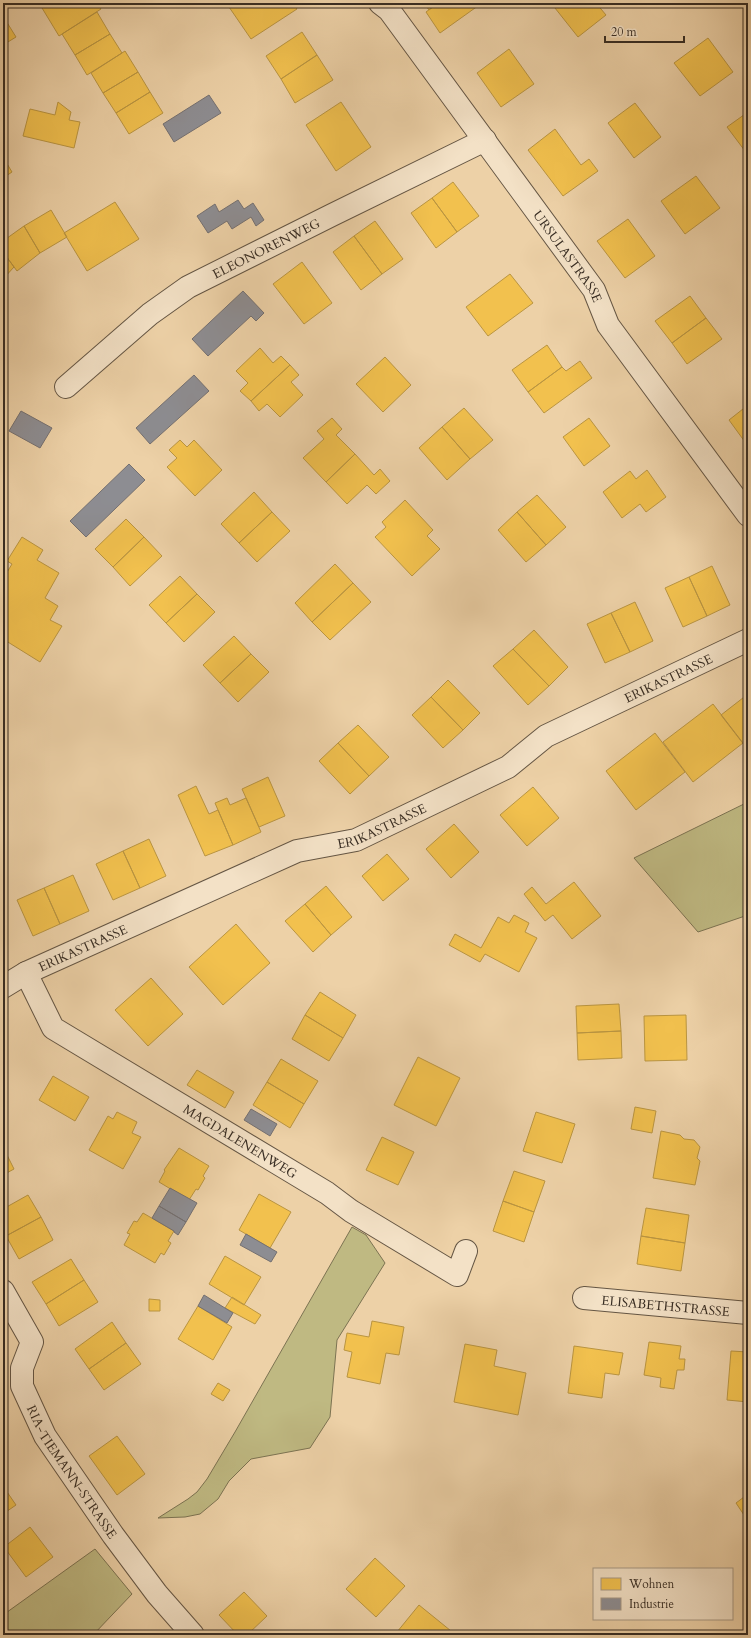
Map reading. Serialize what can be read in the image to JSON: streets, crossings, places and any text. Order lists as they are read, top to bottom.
{
  "streets": {
    "street": [
      "ELEONORENWEG",
      "URSULASTRASSE",
      "ERIKASTRASSE",
      "MAGDALENENWEG",
      "ELISABETHSTRASSE",
      "RIA-TIEMANN-STRASSE"
    ]
  },
  "crossings": [
    ["ELEONORENWEG", "URSULASTRASSE"],
    ["ERIKASTRASSE", "MAGDALENENWEG"]
  ],
  "legend": ["Wohnen", "Industrie"],
  "scale_bar": "20 m"
}
